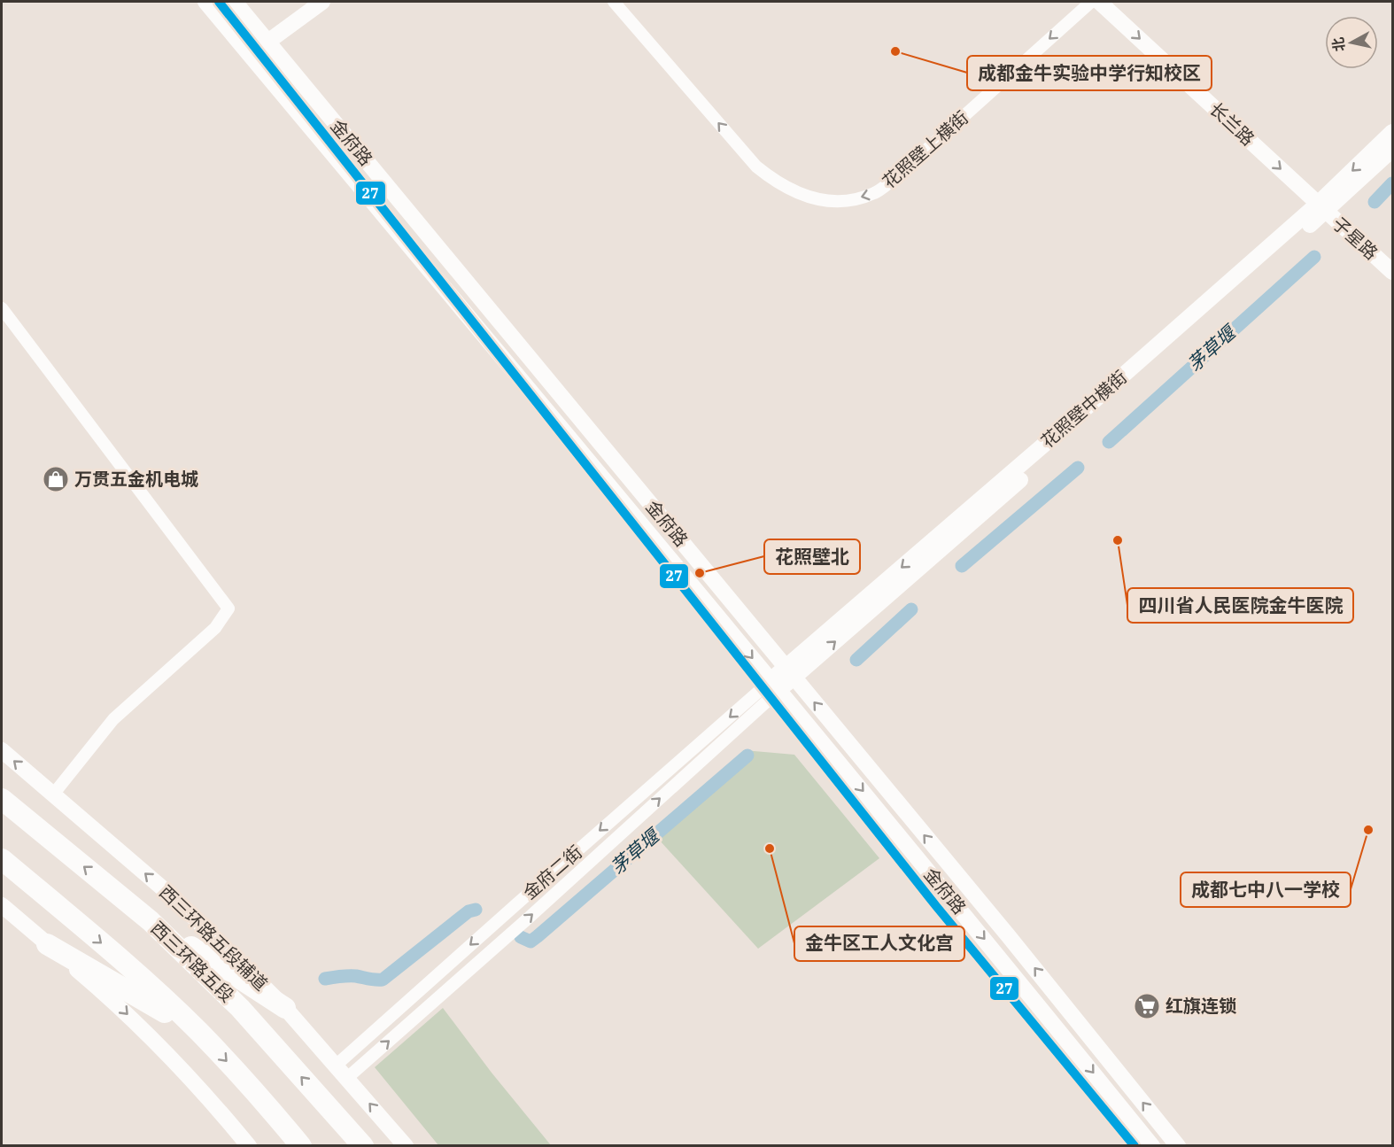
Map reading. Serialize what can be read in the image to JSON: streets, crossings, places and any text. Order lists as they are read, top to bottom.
{
  "streets": {
    "highway": ["西三环路五段"],
    "street": [
      "长兰路",
      "金府路",
      "花照壁上横街",
      "子星路",
      "花照壁中横街",
      "金府二街",
      "西三环路五段辅道"
    ]
  },
  "crossings": [
    ["长兰路", "子星路"],
    ["长兰路", "花照壁中横街"],
    ["金府路", "花照壁中横街"],
    ["金府路", "金府二街"],
    ["子星路", "花照壁中横街"],
    ["花照壁中横街", "金府二街"],
    ["金府二街", "西三环路五段辅道"]
  ],
  "one_way": ["长兰路"],
  "water": ["茅草堰"],
  "places": {
    "other": [
      "成都金牛实验中学行知校区",
      "四川省人民医院金牛医院",
      "花照壁北",
      "成都七中八一学校",
      "金牛区工人文化宫"
    ],
    "shop": ["万贯五金机电城"],
    "supermarket": ["红旗连锁"]
  },
  "lines": ["transit line 27"],
  "north": "left"
}
